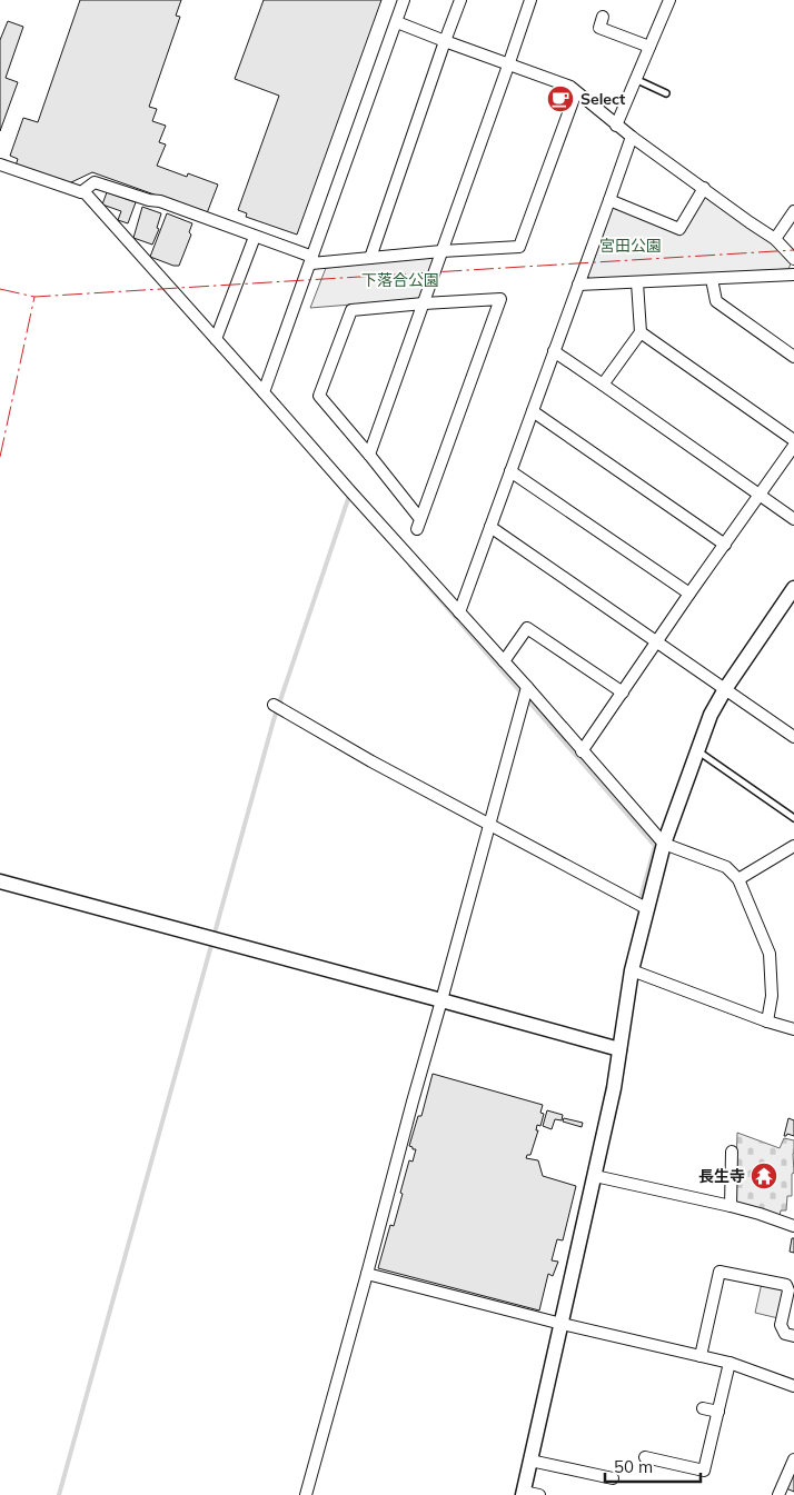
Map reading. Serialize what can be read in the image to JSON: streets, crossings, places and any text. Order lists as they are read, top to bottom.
{
  "parks": ["宮田公園", "下落合公園"],
  "places": {
    "cafe": ["Select"],
    "temple": ["長生寺"]
  },
  "scale_bar": "50 m"
}
